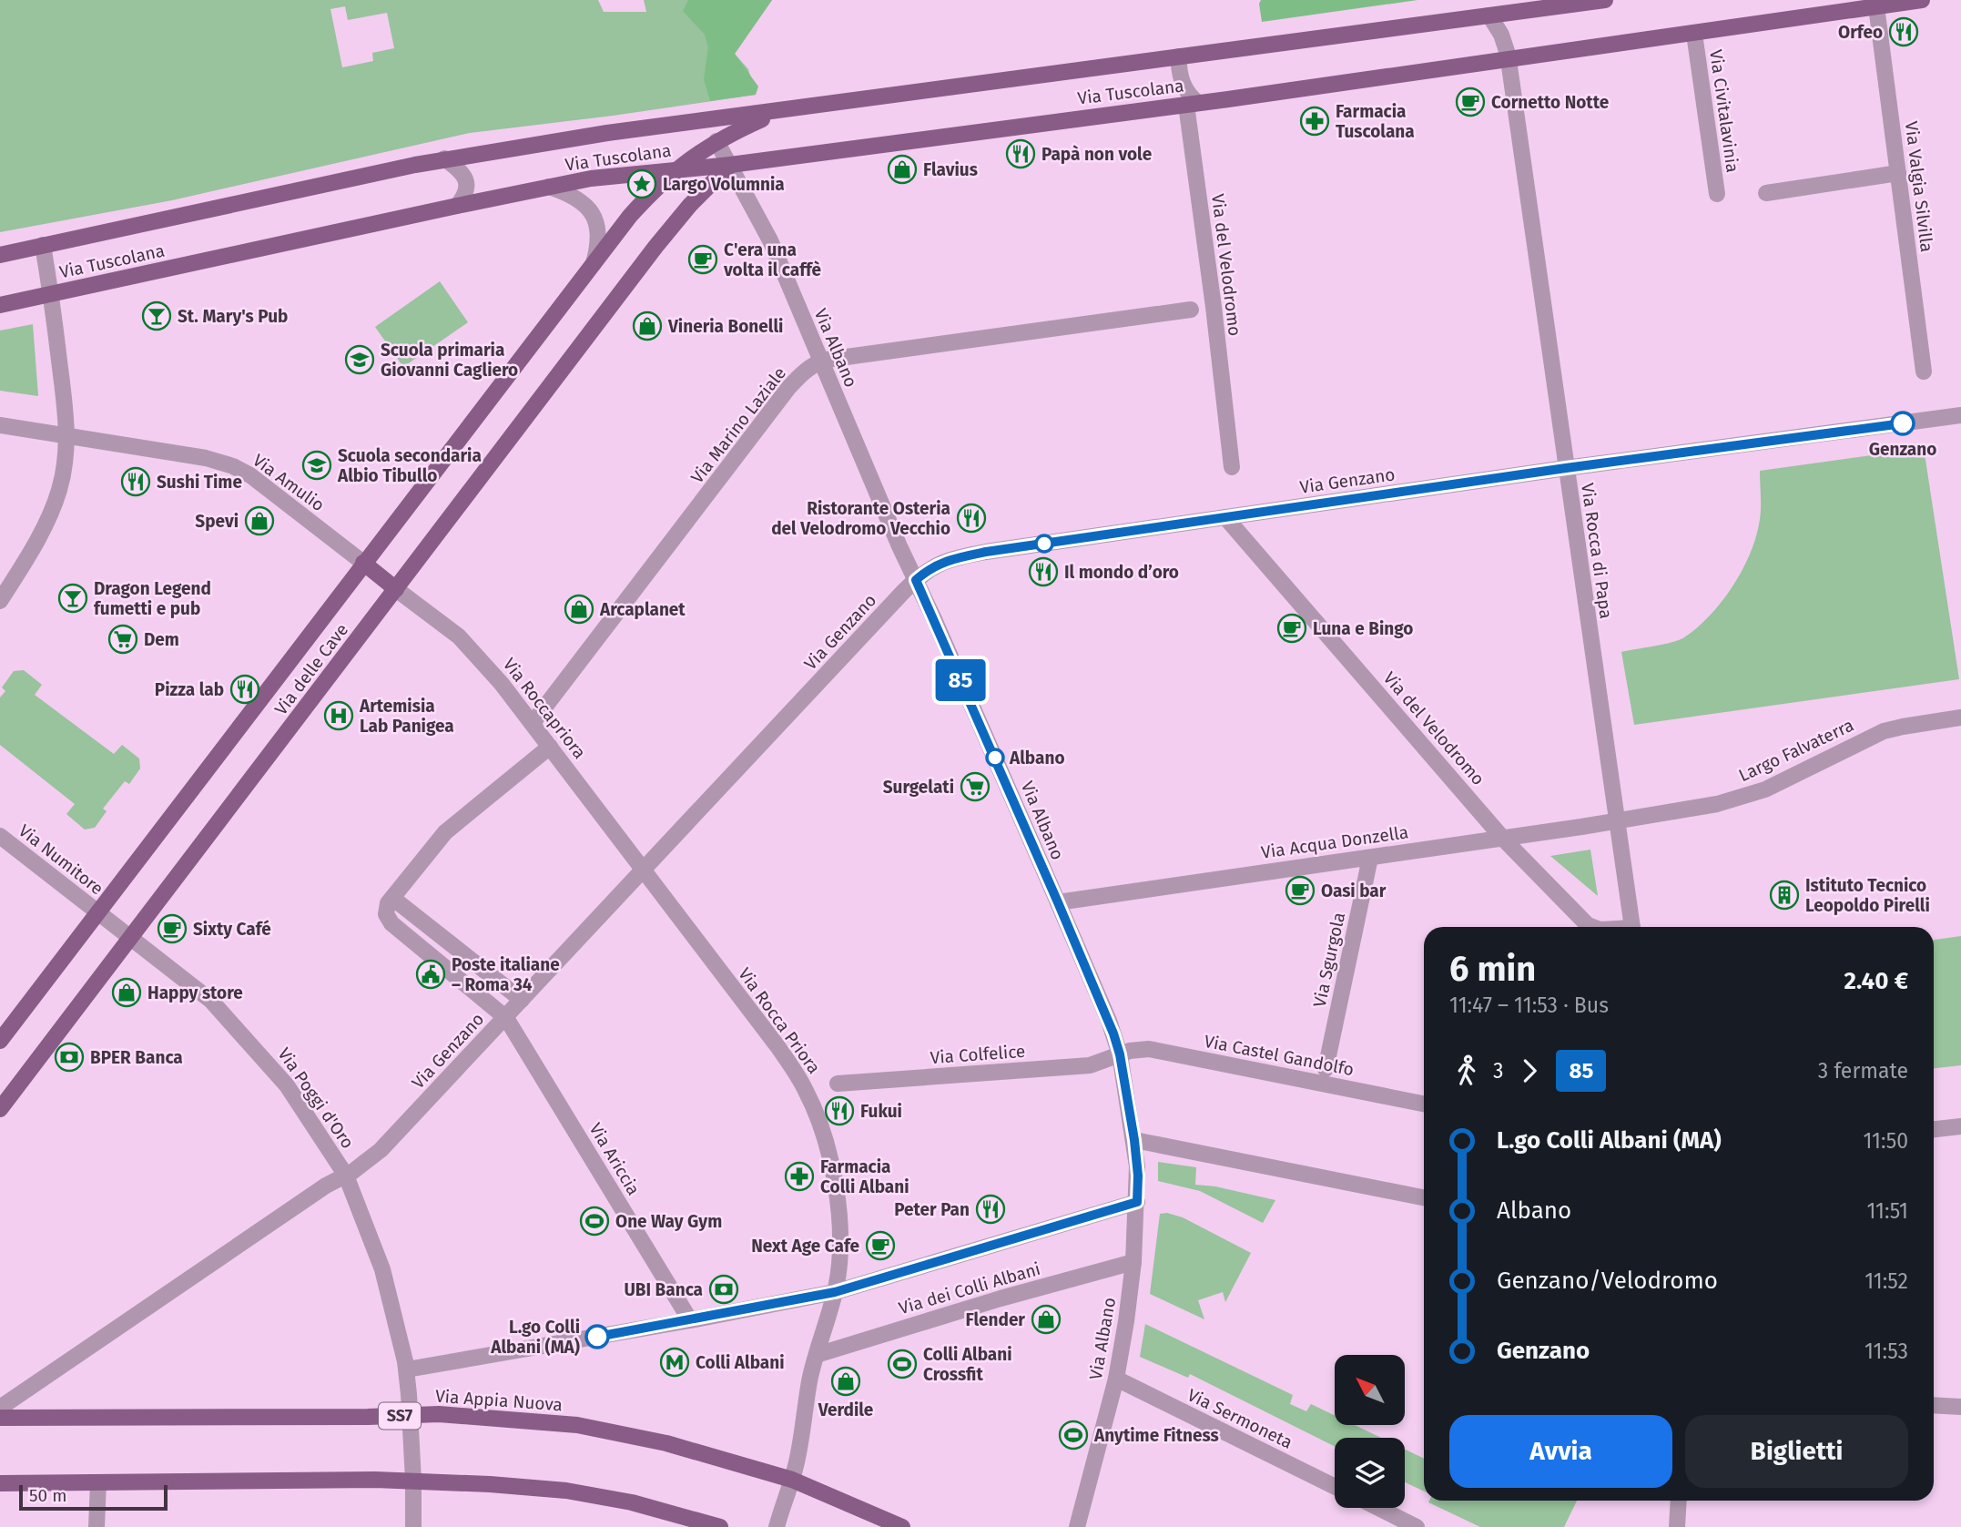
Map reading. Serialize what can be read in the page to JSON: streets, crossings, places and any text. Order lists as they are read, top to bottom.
{
  "streets": {
    "main road": [
      "Via Tuscolana",
      "Via delle Cave",
      "Via Appia Nuova",
      "SS7"
    ],
    "street": [
      "Via Civitalavinia",
      "Via Valgia Silvilla",
      "Via del Velodromo",
      "Via Albano",
      "Via Marino Laziale",
      "Via Genzano",
      "Via Amulio",
      "Via Rocca di Papa",
      "Via Roccapriora",
      "Largo Falvaterra",
      "Via Acqua Donzella",
      "Via Numitore",
      "Via Sgurgola",
      "Via Rocca Priora",
      "Via Colfelice",
      "Via Castel Gandolfo",
      "Via Poggi d'Oro",
      "Via Ariccia",
      "Via dei Colli Albani",
      "Via Sermoneta"
    ]
  },
  "crossings": [
    ["Via Tuscolana", "Via Civitalavinia"],
    ["Via Tuscolana", "Via Valgia Silvilla"],
    ["Via Tuscolana", "Via del Velodromo"],
    ["Via Tuscolana", "Via Albano"],
    ["Via Tuscolana", "Via Rocca di Papa"],
    ["Via Tuscolana", "Via delle Cave"],
    ["Via del Velodromo", "Via Genzano"],
    ["Via del Velodromo", "Via Acqua Donzella"],
    ["Via Albano", "Via Marino Laziale"],
    ["Via Albano", "Via Genzano"],
    ["Via Albano", "Via delle Cave"],
    ["Via Albano", "Via Acqua Donzella"],
    ["Via Albano", "Via Colfelice"],
    ["Via Albano", "Via Castel Gandolfo"],
    ["Via Albano", "Via dei Colli Albani"],
    ["Via Albano", "Via Sermoneta"],
    ["Via Marino Laziale", "Via Roccapriora"],
    ["Via Genzano", "Via Rocca di Papa"],
    ["Via Genzano", "Via Roccapriora"],
    ["Via Genzano", "Via Rocca Priora"],
    ["Via Genzano", "Via Poggi d'Oro"],
    ["Via Genzano", "Via Ariccia"],
    ["Via Amulio", "Via delle Cave"],
    ["Via Rocca di Papa", "Largo Falvaterra"],
    ["Via Rocca di Papa", "Via Acqua Donzella"],
    ["Via delle Cave", "Via Roccapriora"],
    ["Via delle Cave", "Via Numitore"],
    ["Via delle Cave", "Via Poggi d'Oro"],
    ["Via Roccapriora", "Via Rocca Priora"],
    ["Largo Falvaterra", "Via Acqua Donzella"],
    ["Via Acqua Donzella", "Via Sgurgola"],
    ["Via Numitore", "Via Poggi d'Oro"],
    ["Via Rocca Priora", "Via dei Colli Albani"],
    ["Via Rocca Priora", "Via Appia Nuova"],
    ["Via Colfelice", "Via Castel Gandolfo"],
    ["Via Poggi d'Oro", "Via dei Colli Albani"],
    ["Via Poggi d'Oro", "Via Appia Nuova"],
    ["Via Ariccia", "Via dei Colli Albani"]
  ],
  "places": {
    "restaurant": [
      "Orfeo",
      "Papà non vole",
      "Sushi Time",
      "Ristorante Osteria del Velodromo Vecchio",
      "Il mondo d’oro",
      "Pizza lab",
      "Fukui",
      "Peter Pan"
    ],
    "cafe": [
      "Cornetto Notte",
      "C'era una volta il caffè",
      "Luna e Bingo",
      "Oasi bar",
      "Sixty Café",
      "Next Age Cafe"
    ],
    "pharmacy": ["Farmacia Tuscolana", "Farmacia Colli Albani"],
    "shop": [
      "Flavius",
      "Vineria Bonelli",
      "Spevi",
      "Arcaplanet",
      "Happy store",
      "Flender",
      "Verdile"
    ],
    "place": ["Largo Volumnia"],
    "bar": ["St. Mary's Pub", "Dragon Legend fumetti e pub"],
    "school or university": ["Scuola primaria Giovanni Cagliero", "Scuola secondaria Albio Tibullo"],
    "other": ["Genzano", "Albano", "L.go Colli Albani (MA)"],
    "supermarket": ["Dem", "Surgelati"],
    "hospital": ["Artemisia Lab Panigea"],
    "building": ["Istituto Tecnico Leopoldo Pirelli"],
    "public building": ["Poste italiane – Roma 34"],
    "bank": ["BPER Banca", "UBI Banca"],
    "sports": ["One Way Gym", "Colli Albani Crossfit", "Anytime Fitness"],
    "metro station": ["Colli Albani"]
  },
  "lines": ["bus line 85"],
  "scale_bar": "50 m",
  "north": "top left",
  "page": {
    "on_map": "85",
    "heading": ["6 min", "11:47 – 11:53 · Bus", "2.40 €"],
    "legs": ["3", "85", "3 fermate"],
    "list": [
      {
        "name": "L.go Colli Albani (MA)",
        "value": "11:50"
      },
      {
        "name": "Albano",
        "value": "11:51"
      },
      {
        "name": "Genzano/Velodromo",
        "value": "11:52"
      },
      {
        "name": "Genzano",
        "value": "11:53"
      }
    ],
    "buttons": ["Avvia", "Biglietti"],
    "scale": "50 m"
  }
}
